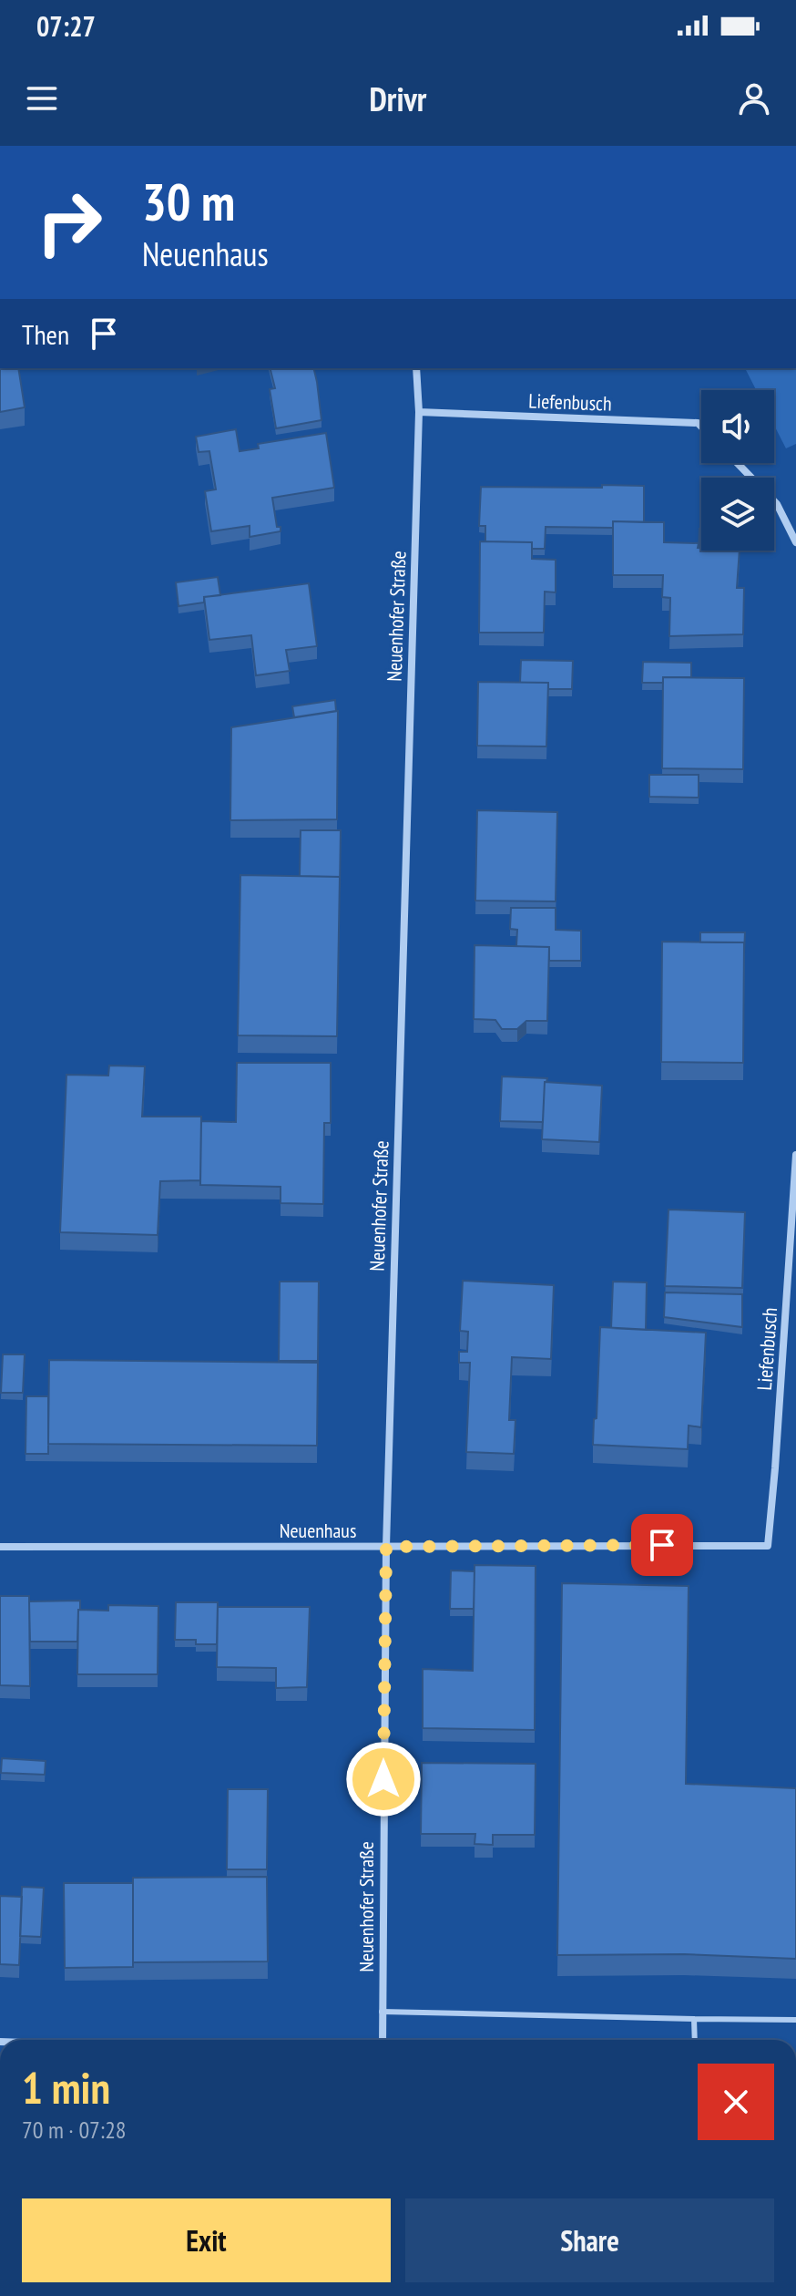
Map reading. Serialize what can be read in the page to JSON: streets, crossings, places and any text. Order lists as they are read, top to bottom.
{
  "streets": {
    "street": ["Liefenbusch", "Neuenhofer Straße", "Neuenhaus"]
  },
  "crossings": [
    ["Liefenbusch", "Neuenhofer Straße"],
    ["Liefenbusch", "Neuenhaus"],
    ["Neuenhofer Straße", "Neuenhaus"]
  ],
  "page": {
    "status": "07:27",
    "header": "Drivr",
    "turn": ["30 m", "Neuenhaus"],
    "then": "Then",
    "heading": ["1 min", "70 m · 07:28"],
    "buttons": ["Exit", "Share"]
  }
}
